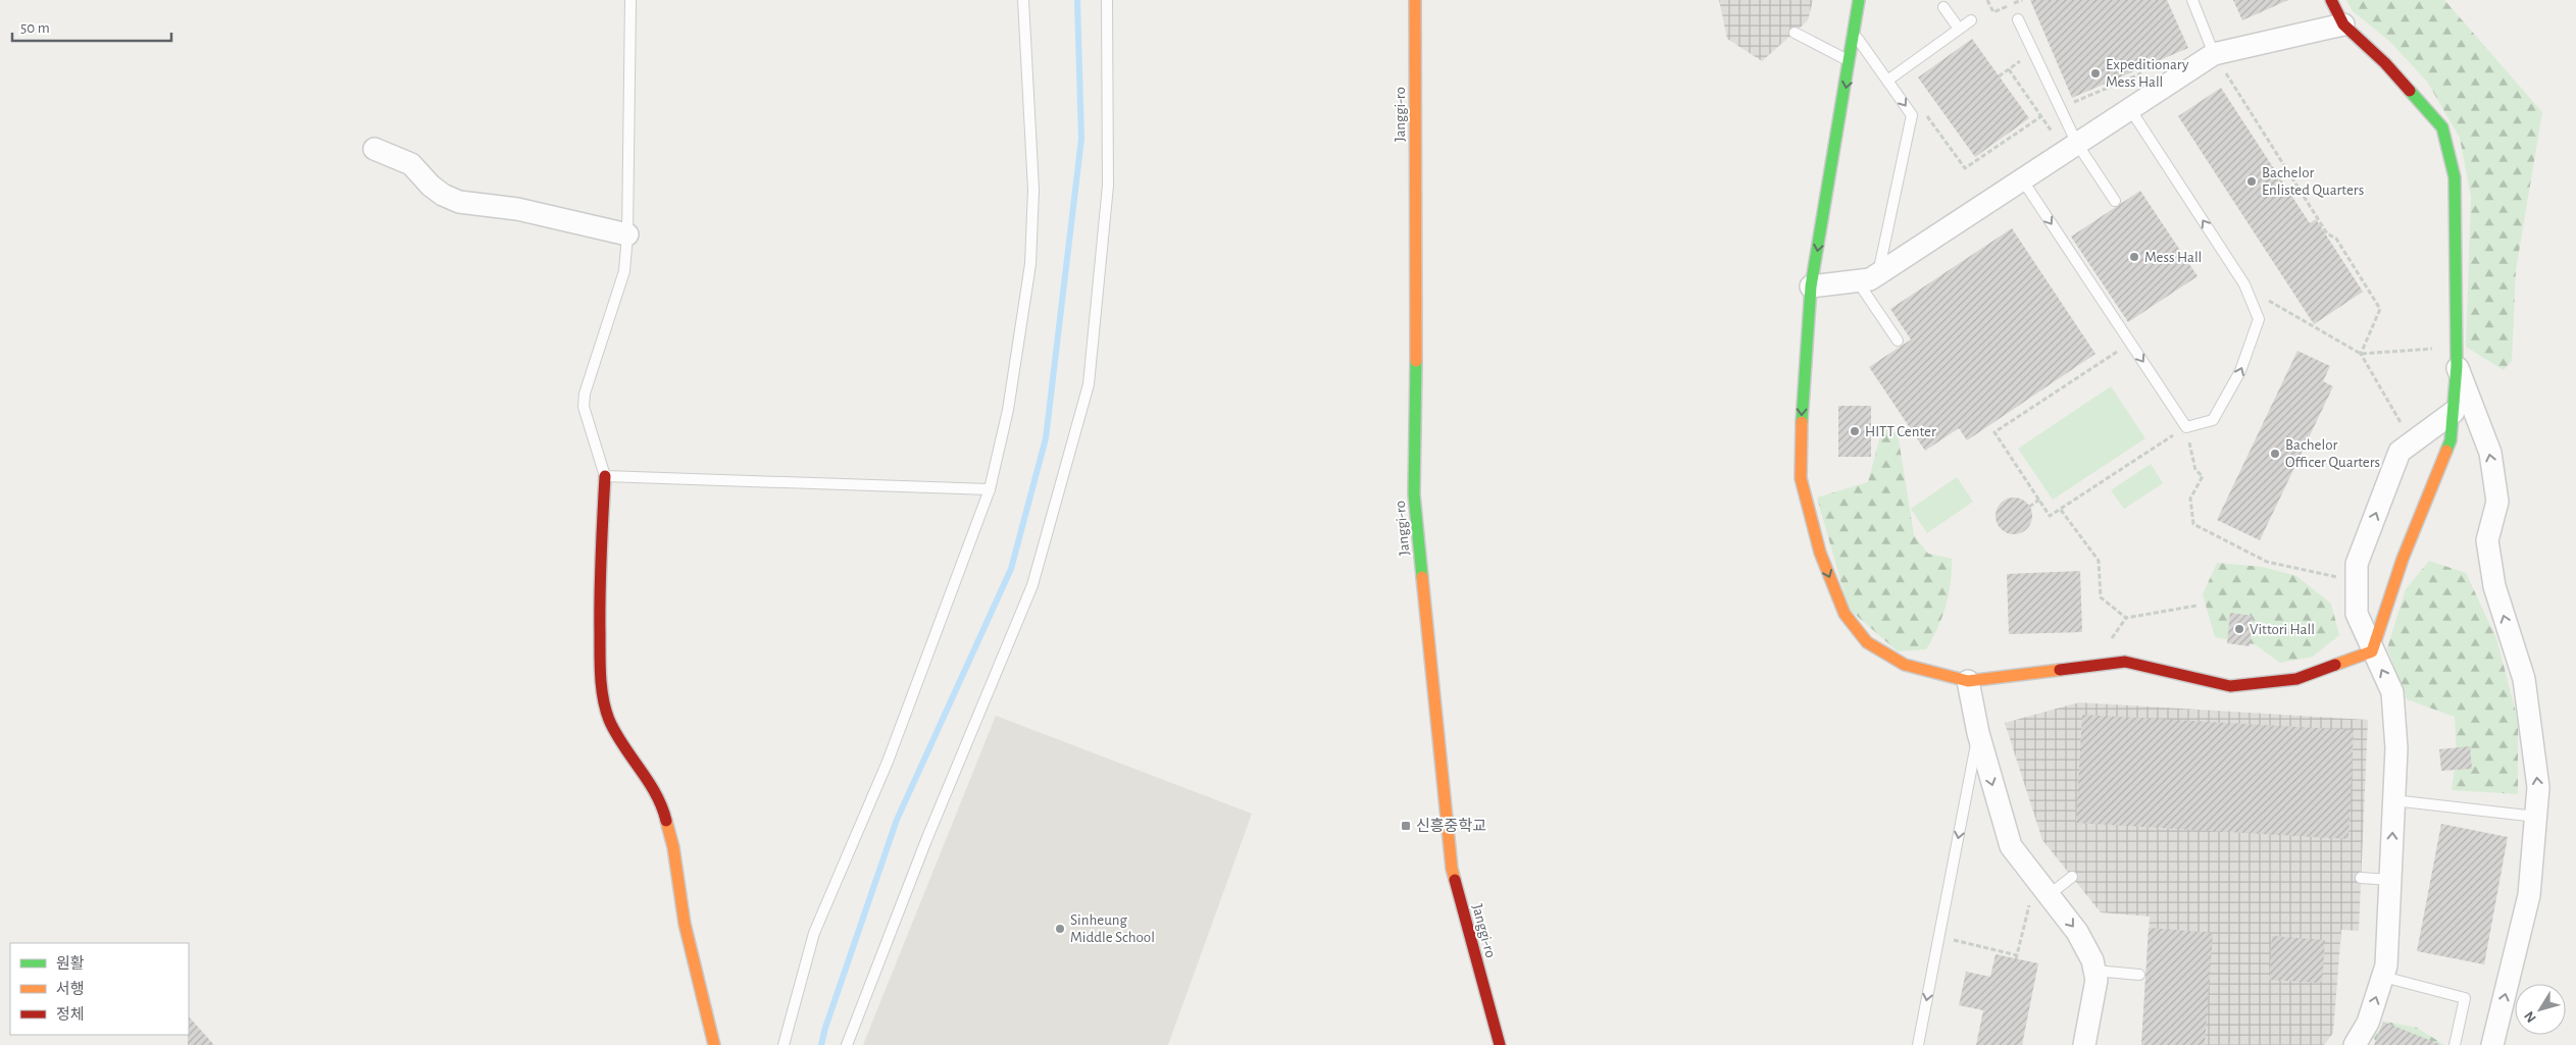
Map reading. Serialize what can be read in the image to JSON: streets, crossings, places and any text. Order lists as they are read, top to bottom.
{
  "streets": {
    "street": ["Janggi-ro"]
  },
  "places": {
    "other": [
      "Expeditionary Mess Hall",
      "Bachelor Enlisted Quarters",
      "Mess Hall",
      "HITT Center",
      "Bachelor Officer Quarters",
      "Vittori Hall",
      "Sinheung Middle School"
    ],
    "transit": ["신흥중학교"]
  },
  "legend": ["원활", "서행", "정체"],
  "scale_bar": "50 m",
  "north": "bottom left"
}
